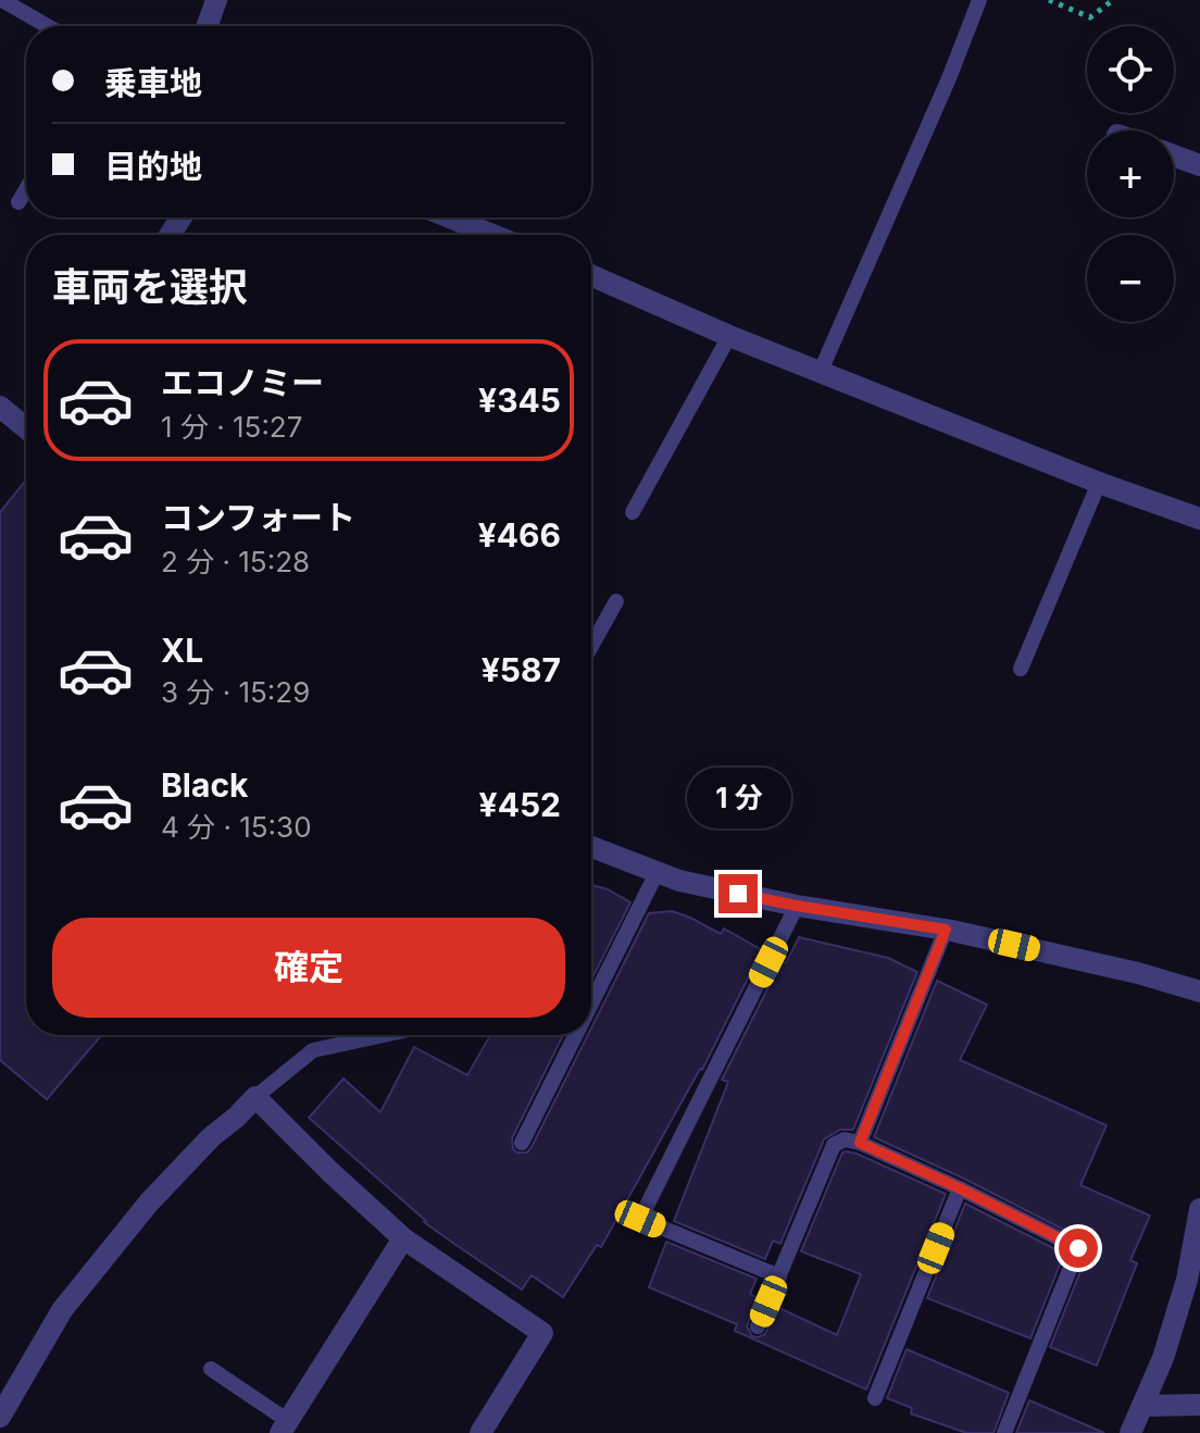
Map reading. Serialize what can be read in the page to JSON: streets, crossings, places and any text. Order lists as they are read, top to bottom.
{
  "page": {
    "map_buttons": ["+", "−"],
    "banner": ["乗車地", "目的地"],
    "heading": "車両を選択",
    "list": [
      {
        "name": "エコノミー",
        "note": "1 分 · 15:27",
        "value": "¥345"
      },
      {
        "name": "コンフォート",
        "note": "2 分 · 15:28",
        "value": "¥466"
      },
      {
        "name": "XL",
        "note": "3 分 · 15:29",
        "value": "¥587"
      },
      {
        "name": "Black",
        "note": "4 分 · 15:30",
        "value": "¥452"
      }
    ],
    "bubble": "1 分",
    "buttons": "確定"
  }
}
